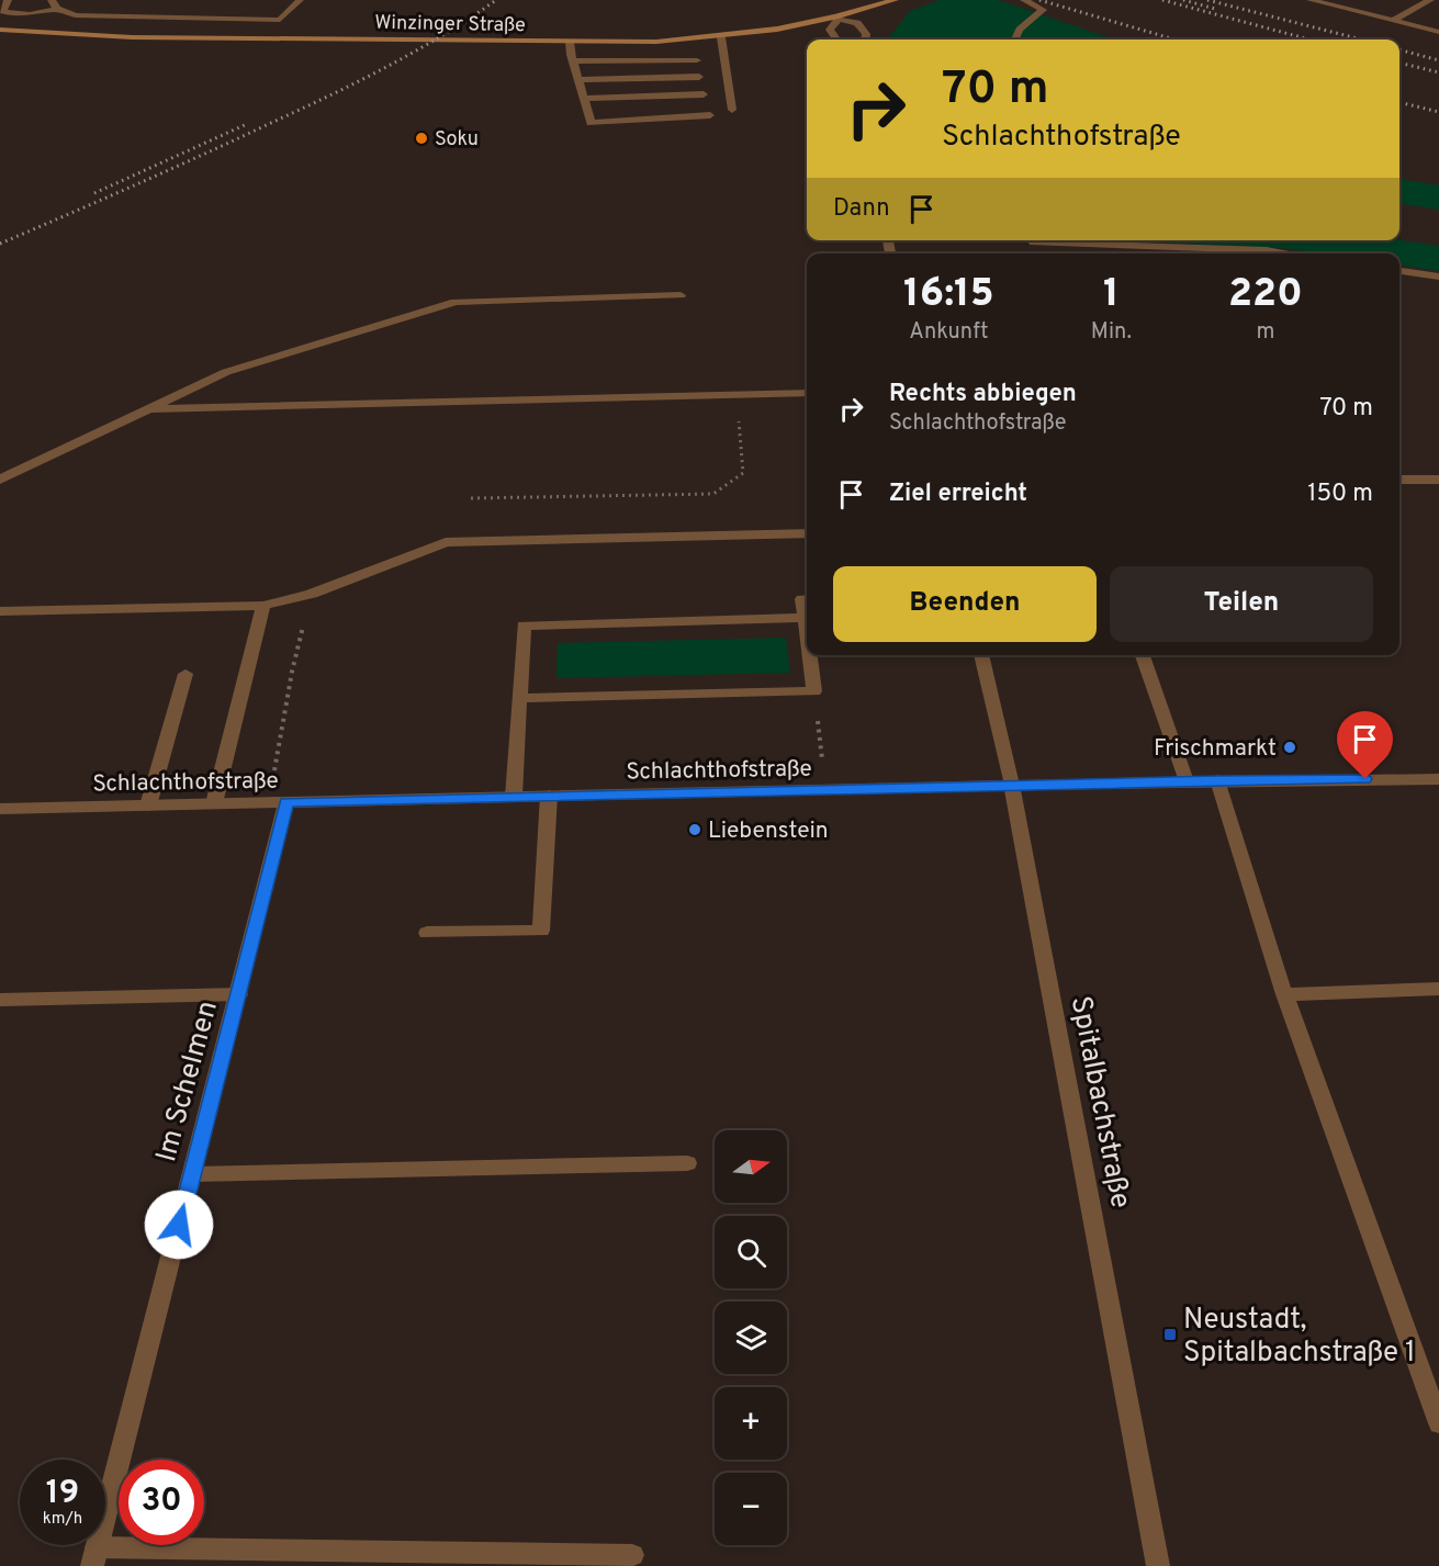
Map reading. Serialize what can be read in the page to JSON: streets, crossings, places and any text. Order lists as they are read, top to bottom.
{
  "streets": {
    "street": [
      "Winzinger Straße",
      "Schlachthofstraße",
      "Im Schelmen",
      "Spitalbachstraße"
    ]
  },
  "crossings": [
    ["Schlachthofstraße", "Im Schelmen"],
    ["Schlachthofstraße", "Spitalbachstraße"]
  ],
  "places": {
    "other": ["Soku", "Frischmarkt", "Liebenstein"],
    "transit": ["Neustadt, Spitalbachstraße 1"]
  },
  "north": "right",
  "page": {
    "turn": ["70 m", "Schlachthofstraße"],
    "then": "Dann",
    "eta": [
      "16:15",
      "Ankunft",
      "1",
      "Min.",
      "220",
      "m"
    ],
    "list": [
      {
        "name": "Rechts abbiegen",
        "note": "Schlachthofstraße",
        "value": "70 m"
      },
      {
        "name": "Ziel erreicht",
        "value": "150 m"
      }
    ],
    "buttons": ["Beenden", "Teilen"],
    "map_buttons": ["+", "−"],
    "speed": "19 km/h",
    "limit": "30"
  }
}
